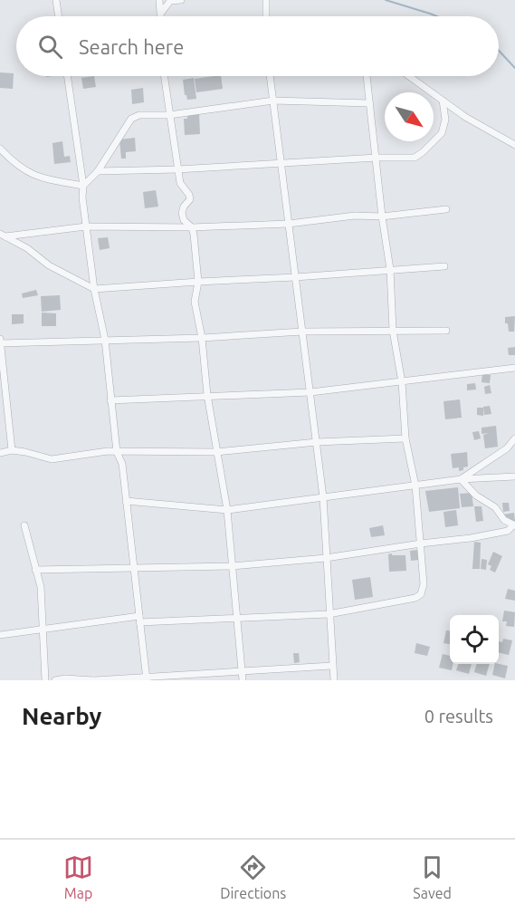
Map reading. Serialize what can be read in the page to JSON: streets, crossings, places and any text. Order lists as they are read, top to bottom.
{
  "north": "bottom right",
  "page": {
    "search": "Search here",
    "heading": ["Nearby", "0 results"],
    "nav": ["Map", "Directions", "Saved"]
  }
}
